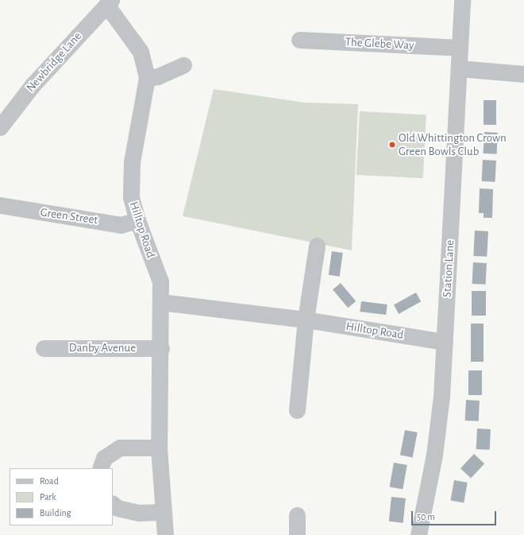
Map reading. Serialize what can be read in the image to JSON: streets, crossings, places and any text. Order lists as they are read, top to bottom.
{
  "streets": {
    "street": [
      "The Glebe Way",
      "Newbridge Lane",
      "Green Street",
      "Hilltop Road",
      "Station Lane",
      "Danby Avenue"
    ]
  },
  "crossings": [
    ["The Glebe Way", "Station Lane"],
    ["Newbridge Lane", "Hilltop Road"],
    ["Green Street", "Hilltop Road"],
    ["Hilltop Road", "Station Lane"]
  ],
  "places": ["Old Whittington Crown Green Bowls Club"],
  "legend": ["Road", "Park", "Building"],
  "scale_bar": "50 m"
}
